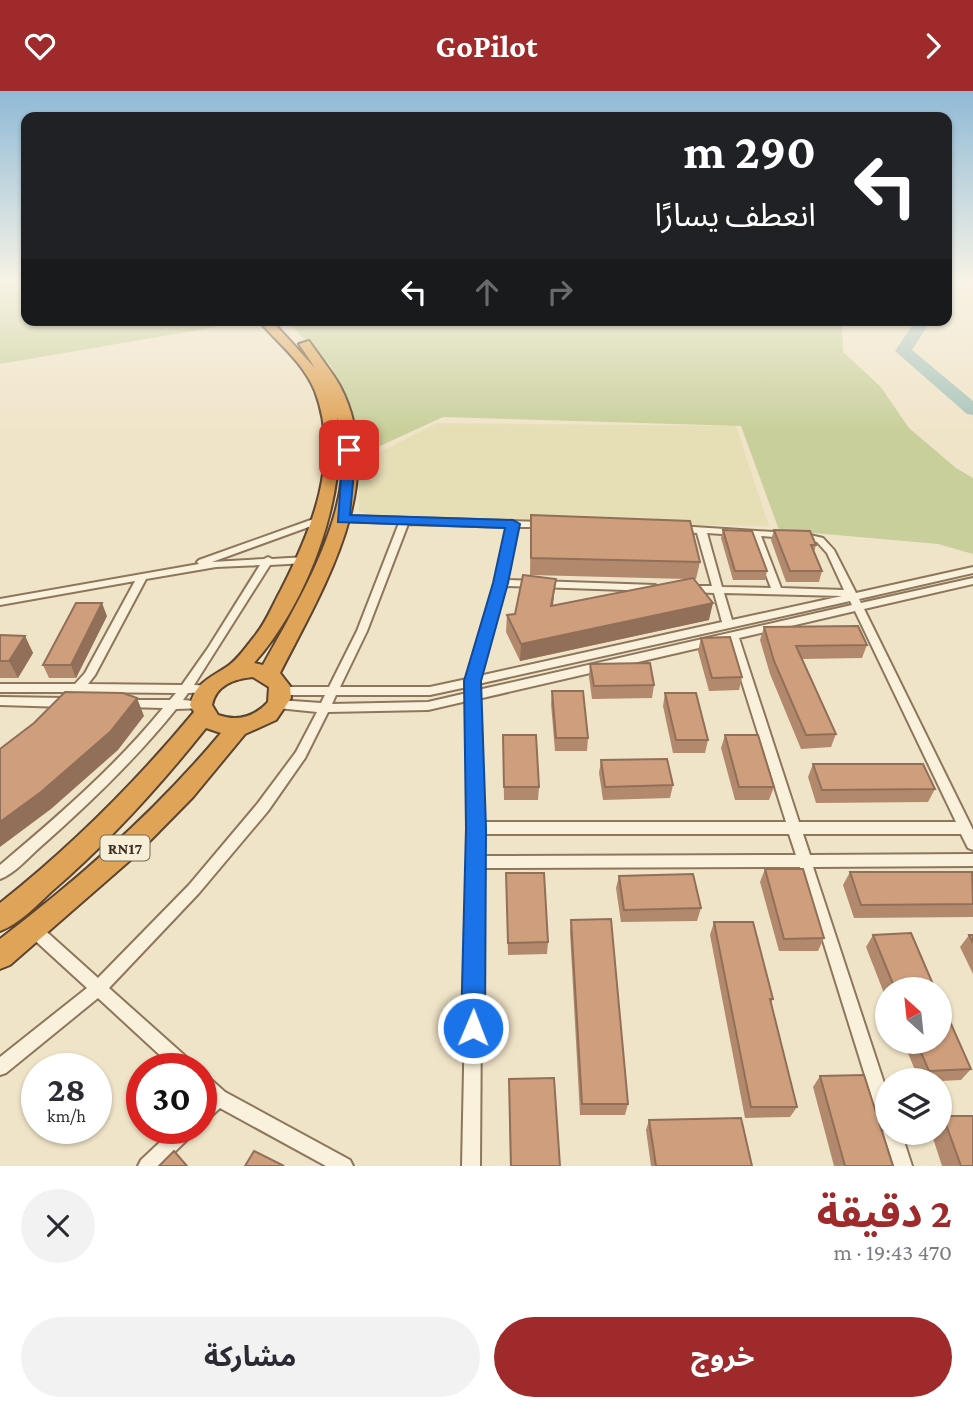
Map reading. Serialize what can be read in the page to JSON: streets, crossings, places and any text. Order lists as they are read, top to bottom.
{
  "streets": {
    "highway": ["RN17"]
  },
  "north": "top left",
  "page": {
    "header": "GoPilot",
    "turn": ["290 m", "انعطف يسارًا"],
    "speed": "28 km/h",
    "limit": "30",
    "heading": ["2 دقيقة", "470 m · 19:43"],
    "buttons": ["خروج", "مشاركة"]
  }
}
